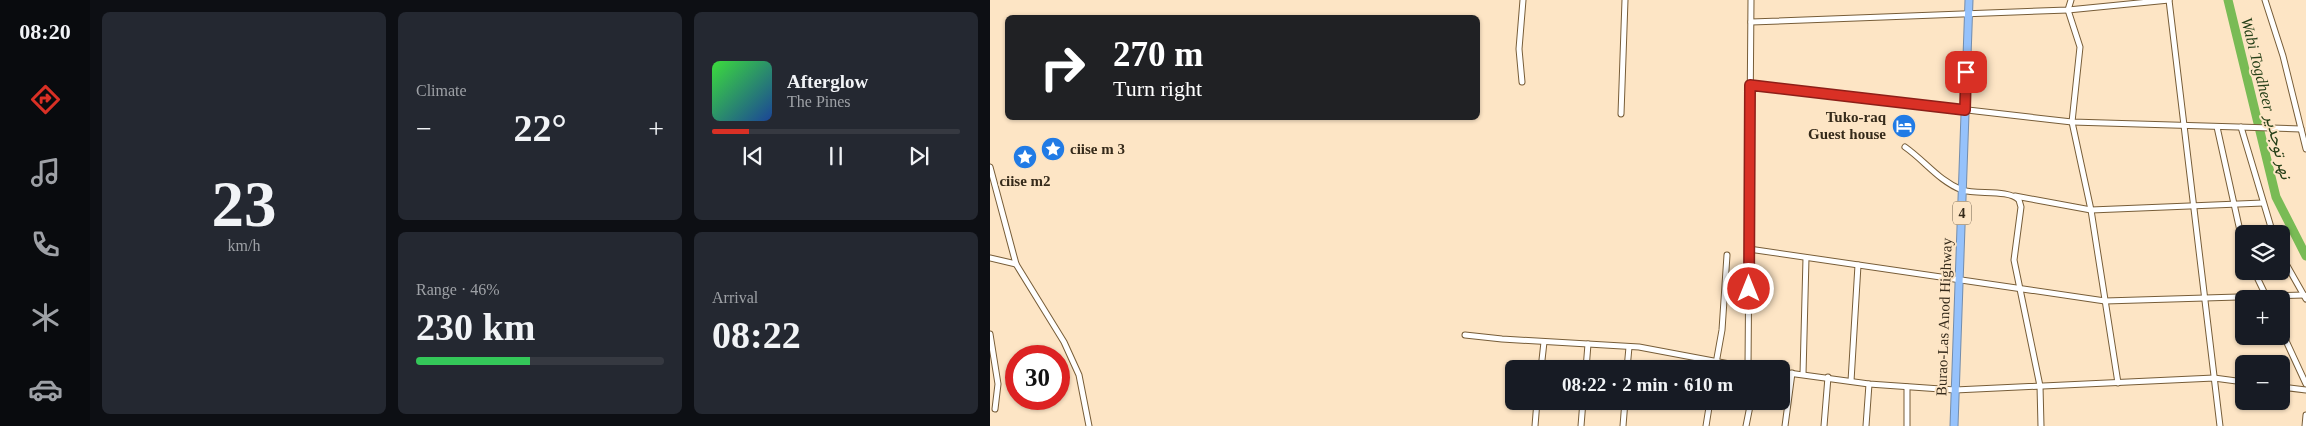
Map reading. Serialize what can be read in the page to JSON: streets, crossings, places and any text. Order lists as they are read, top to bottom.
{
  "streets": {
    "highway": ["4", "Burao-Las Anod Highway"]
  },
  "water": ["Wabi Togdheer نهر توجدير"],
  "places": {
    "hotel": ["Tuko-raq Guest house"],
    "place": ["ciise m 3", "ciise m2"]
  },
  "page": {
    "tabs": "08:20",
    "tile": [
      ["23", "km/h"],
      "Climate",
      ["Range · 46%", "230 km"],
      ["Arrival", "08:22"]
    ],
    "turn": ["270 m", "Turn right"],
    "song": ["Afterglow", "The Pines"],
    "heat": ["−", "22°", "+"],
    "map_buttons": ["+", "−"],
    "limit": "30",
    "trip": "08:22 · 2 min · 610 m"
  }
}
